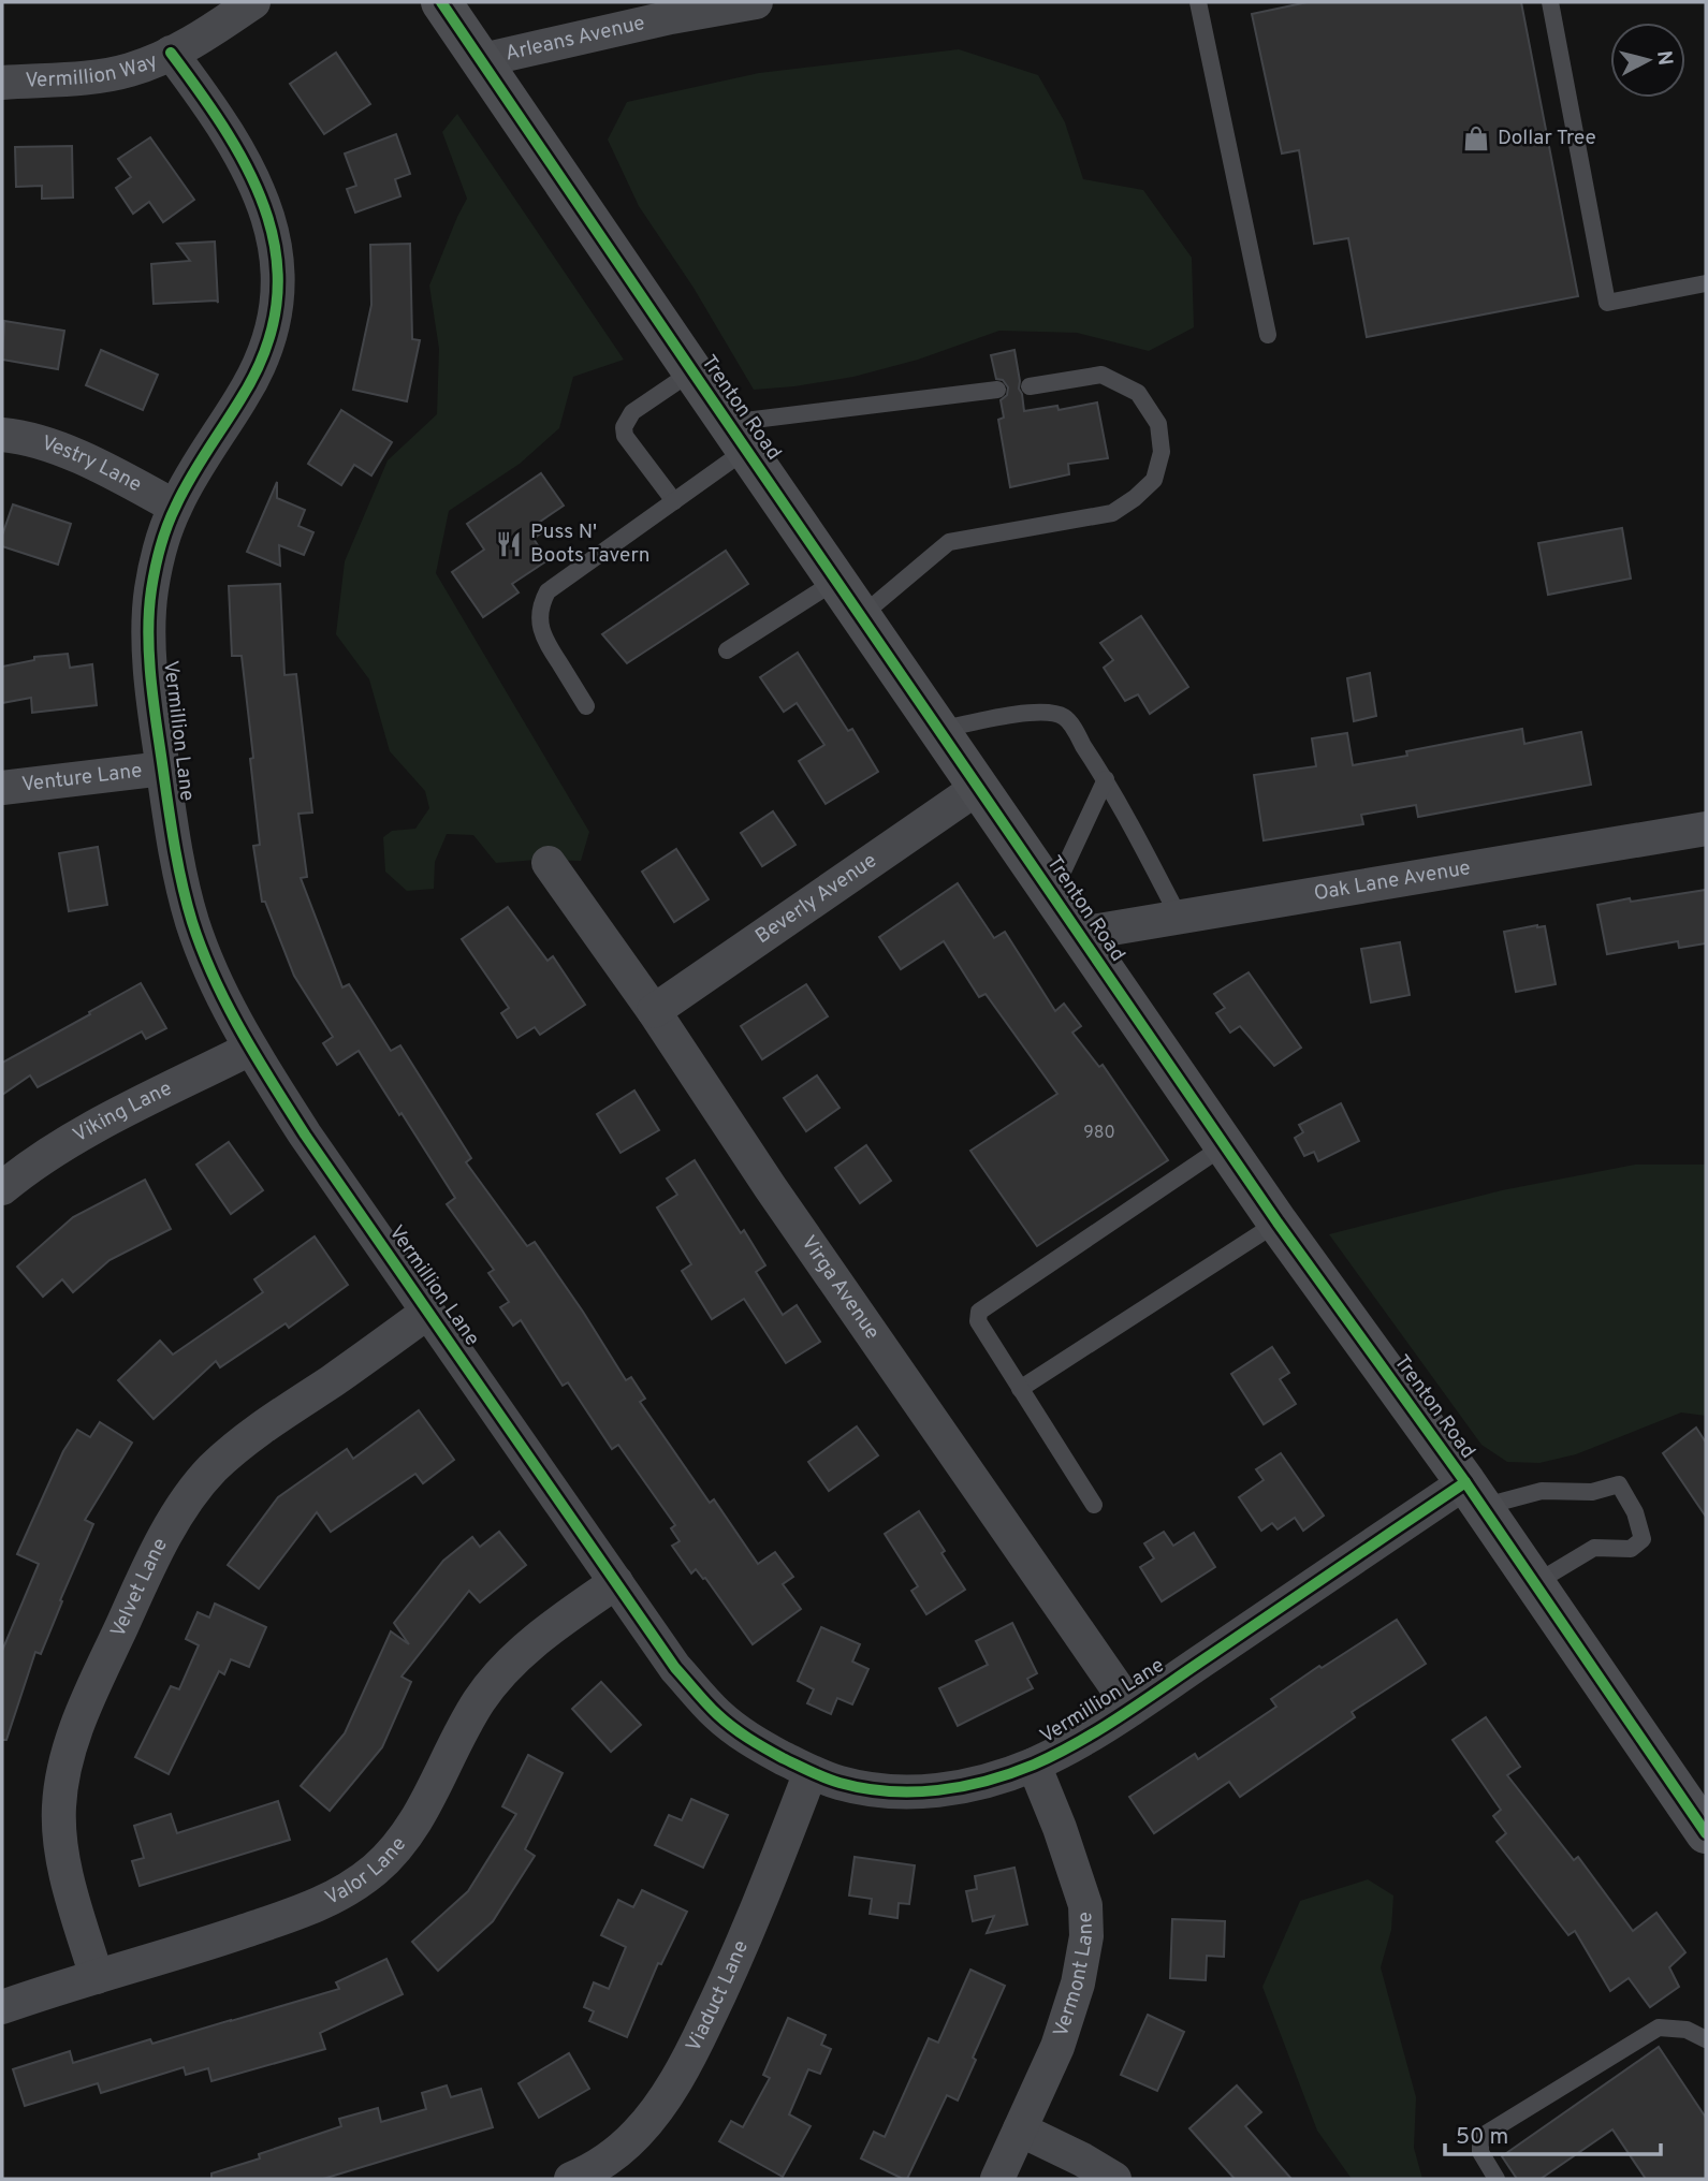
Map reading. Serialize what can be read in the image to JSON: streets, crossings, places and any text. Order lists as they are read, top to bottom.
{
  "streets": {
    "main road": ["Trenton Road"],
    "street": [
      "Arleans Avenue",
      "Vermillion Way",
      "Vestry Lane",
      "Vermillion Lane",
      "Venture Lane",
      "Oak Lane Avenue",
      "Beverly Avenue",
      "Viking Lane",
      "Virga Avenue",
      "Velvet Lane",
      "Valor Lane",
      "Vermont Lane",
      "Viaduct Lane"
    ]
  },
  "crossings": [
    ["Arleans Avenue", "Trenton Road"],
    ["Vermillion Way", "Vermillion Lane"],
    ["Trenton Road", "Vermillion Lane"],
    ["Trenton Road", "Oak Lane Avenue"],
    ["Trenton Road", "Beverly Avenue"],
    ["Vestry Lane", "Vermillion Lane"],
    ["Vermillion Lane", "Venture Lane"],
    ["Vermillion Lane", "Viking Lane"],
    ["Vermillion Lane", "Virga Avenue"],
    ["Vermillion Lane", "Velvet Lane"],
    ["Vermillion Lane", "Valor Lane"],
    ["Vermillion Lane", "Vermont Lane"],
    ["Vermillion Lane", "Viaduct Lane"],
    ["Beverly Avenue", "Virga Avenue"],
    ["Velvet Lane", "Valor Lane"]
  ],
  "places": {
    "shop": ["Dollar Tree"],
    "restaurant": ["Puss N' Boots Tavern"]
  },
  "house_numbers": ["980"],
  "scale_bar": "50 m",
  "north": "right"
}
